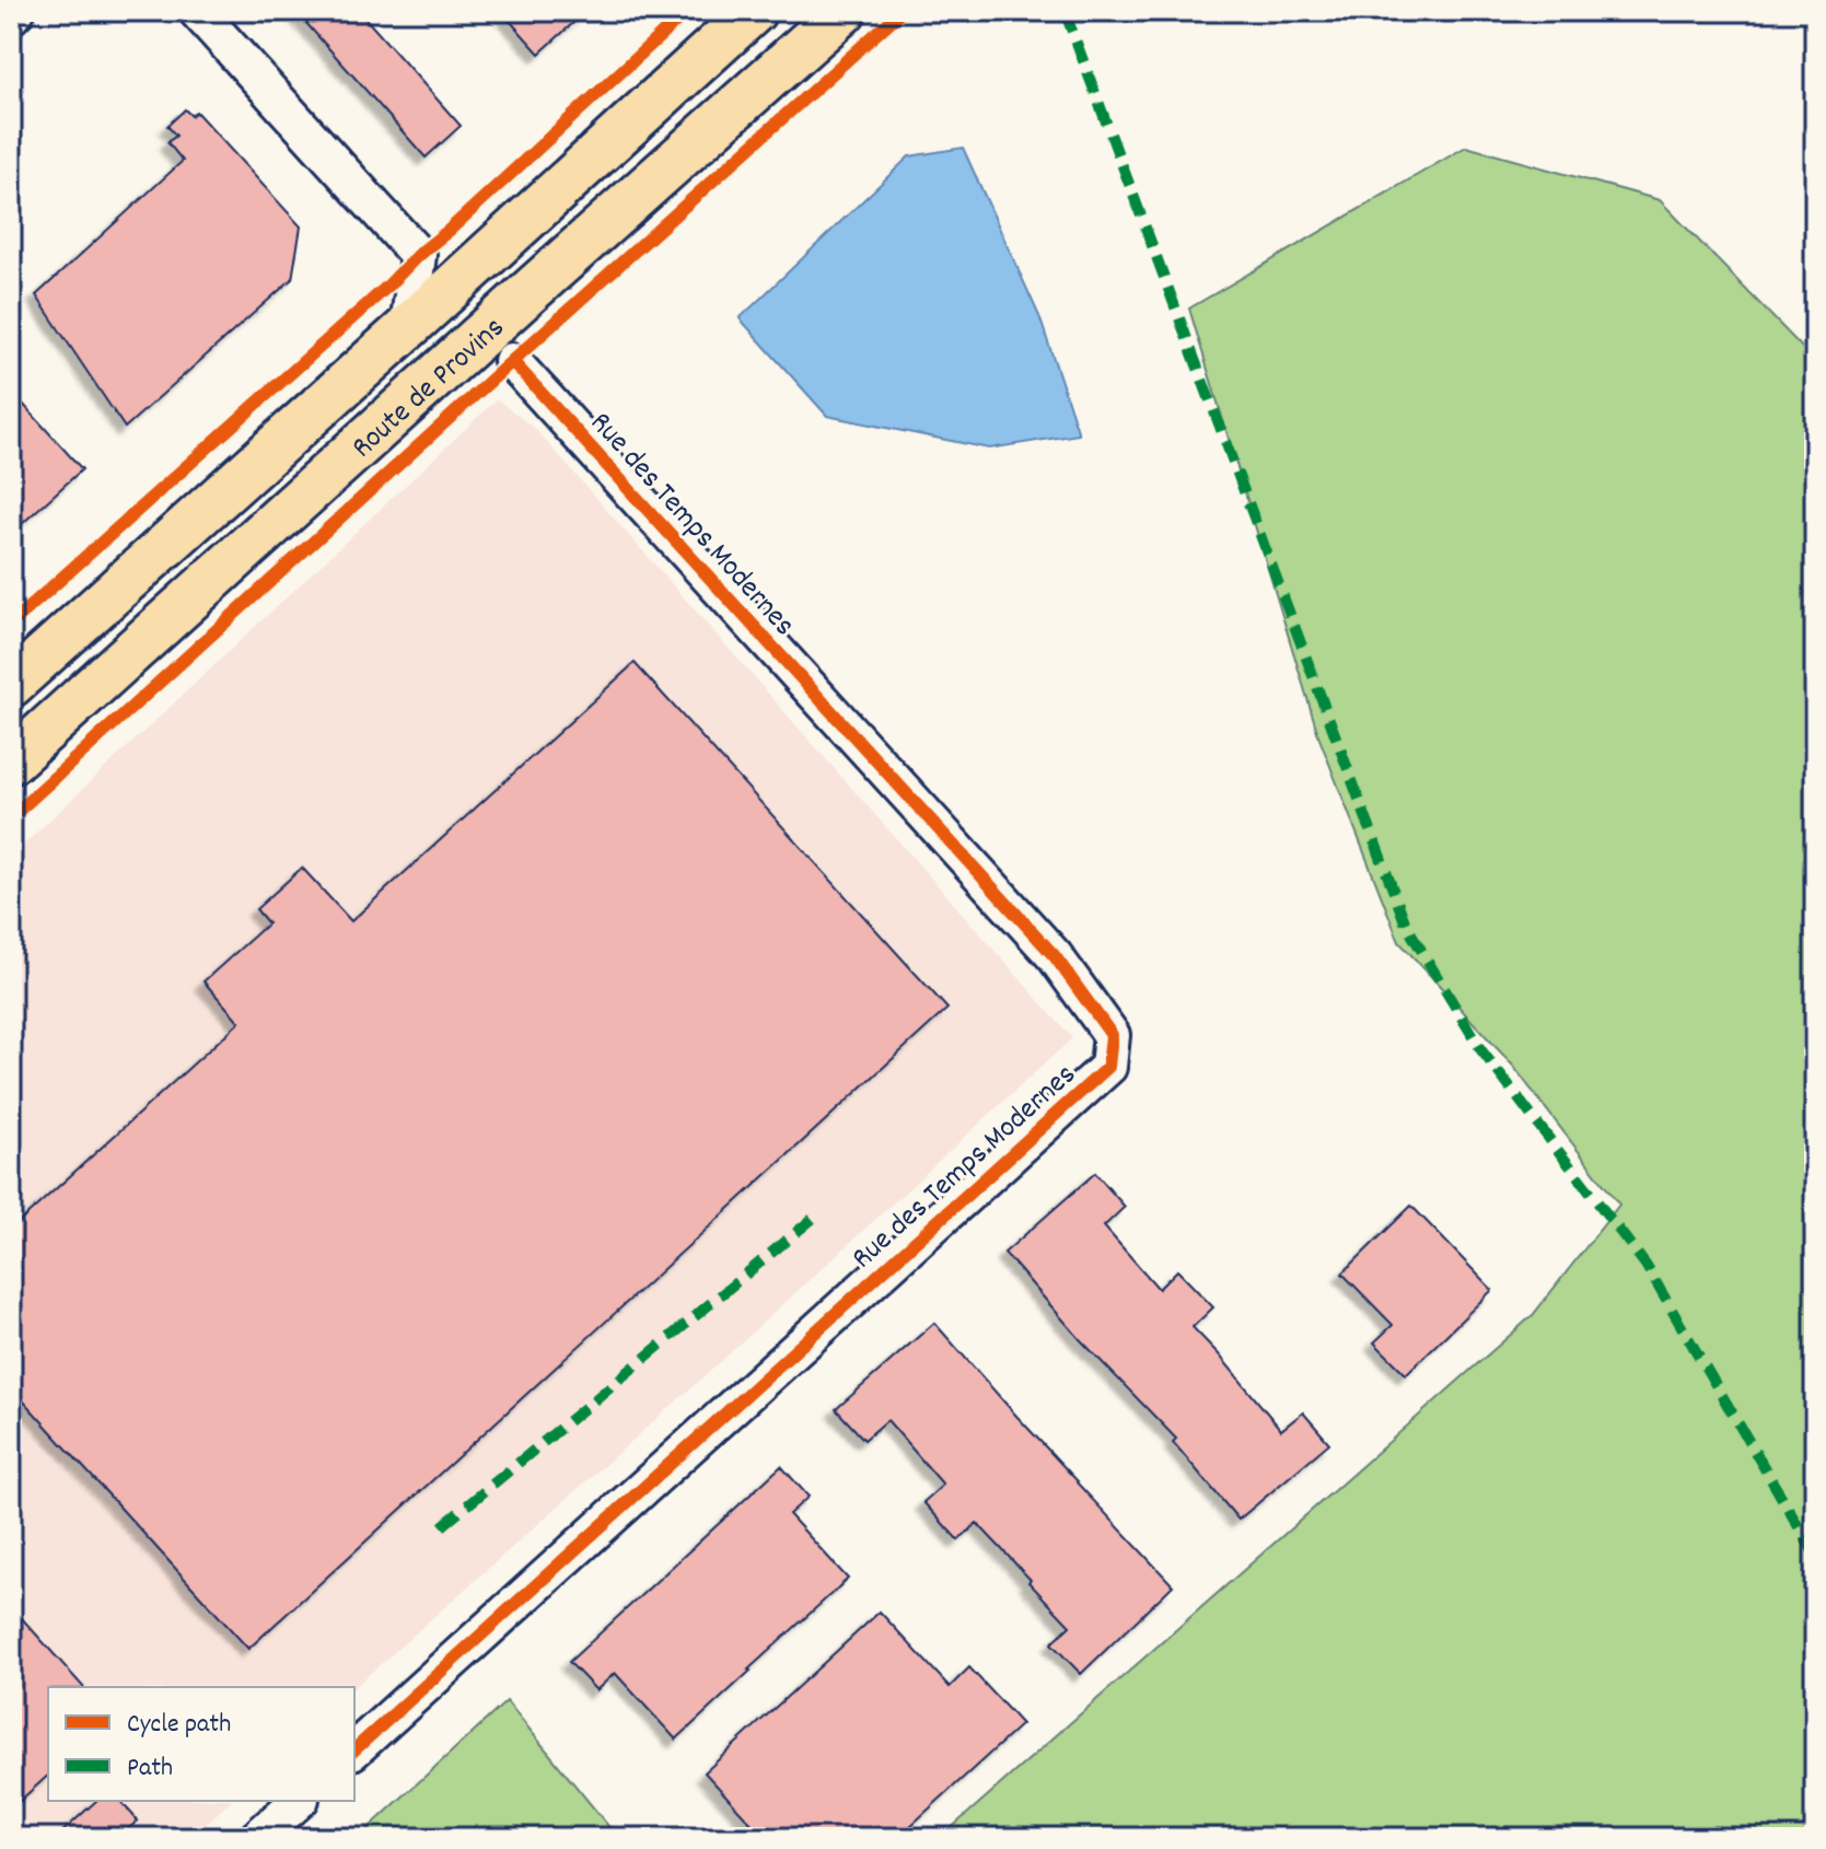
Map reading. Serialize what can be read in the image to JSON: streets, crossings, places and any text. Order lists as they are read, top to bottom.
{
  "streets": {
    "main road": ["Route de Provins"],
    "street": ["Rue des Temps Modernes"]
  },
  "legend": ["Cycle path", "Path"]
}
